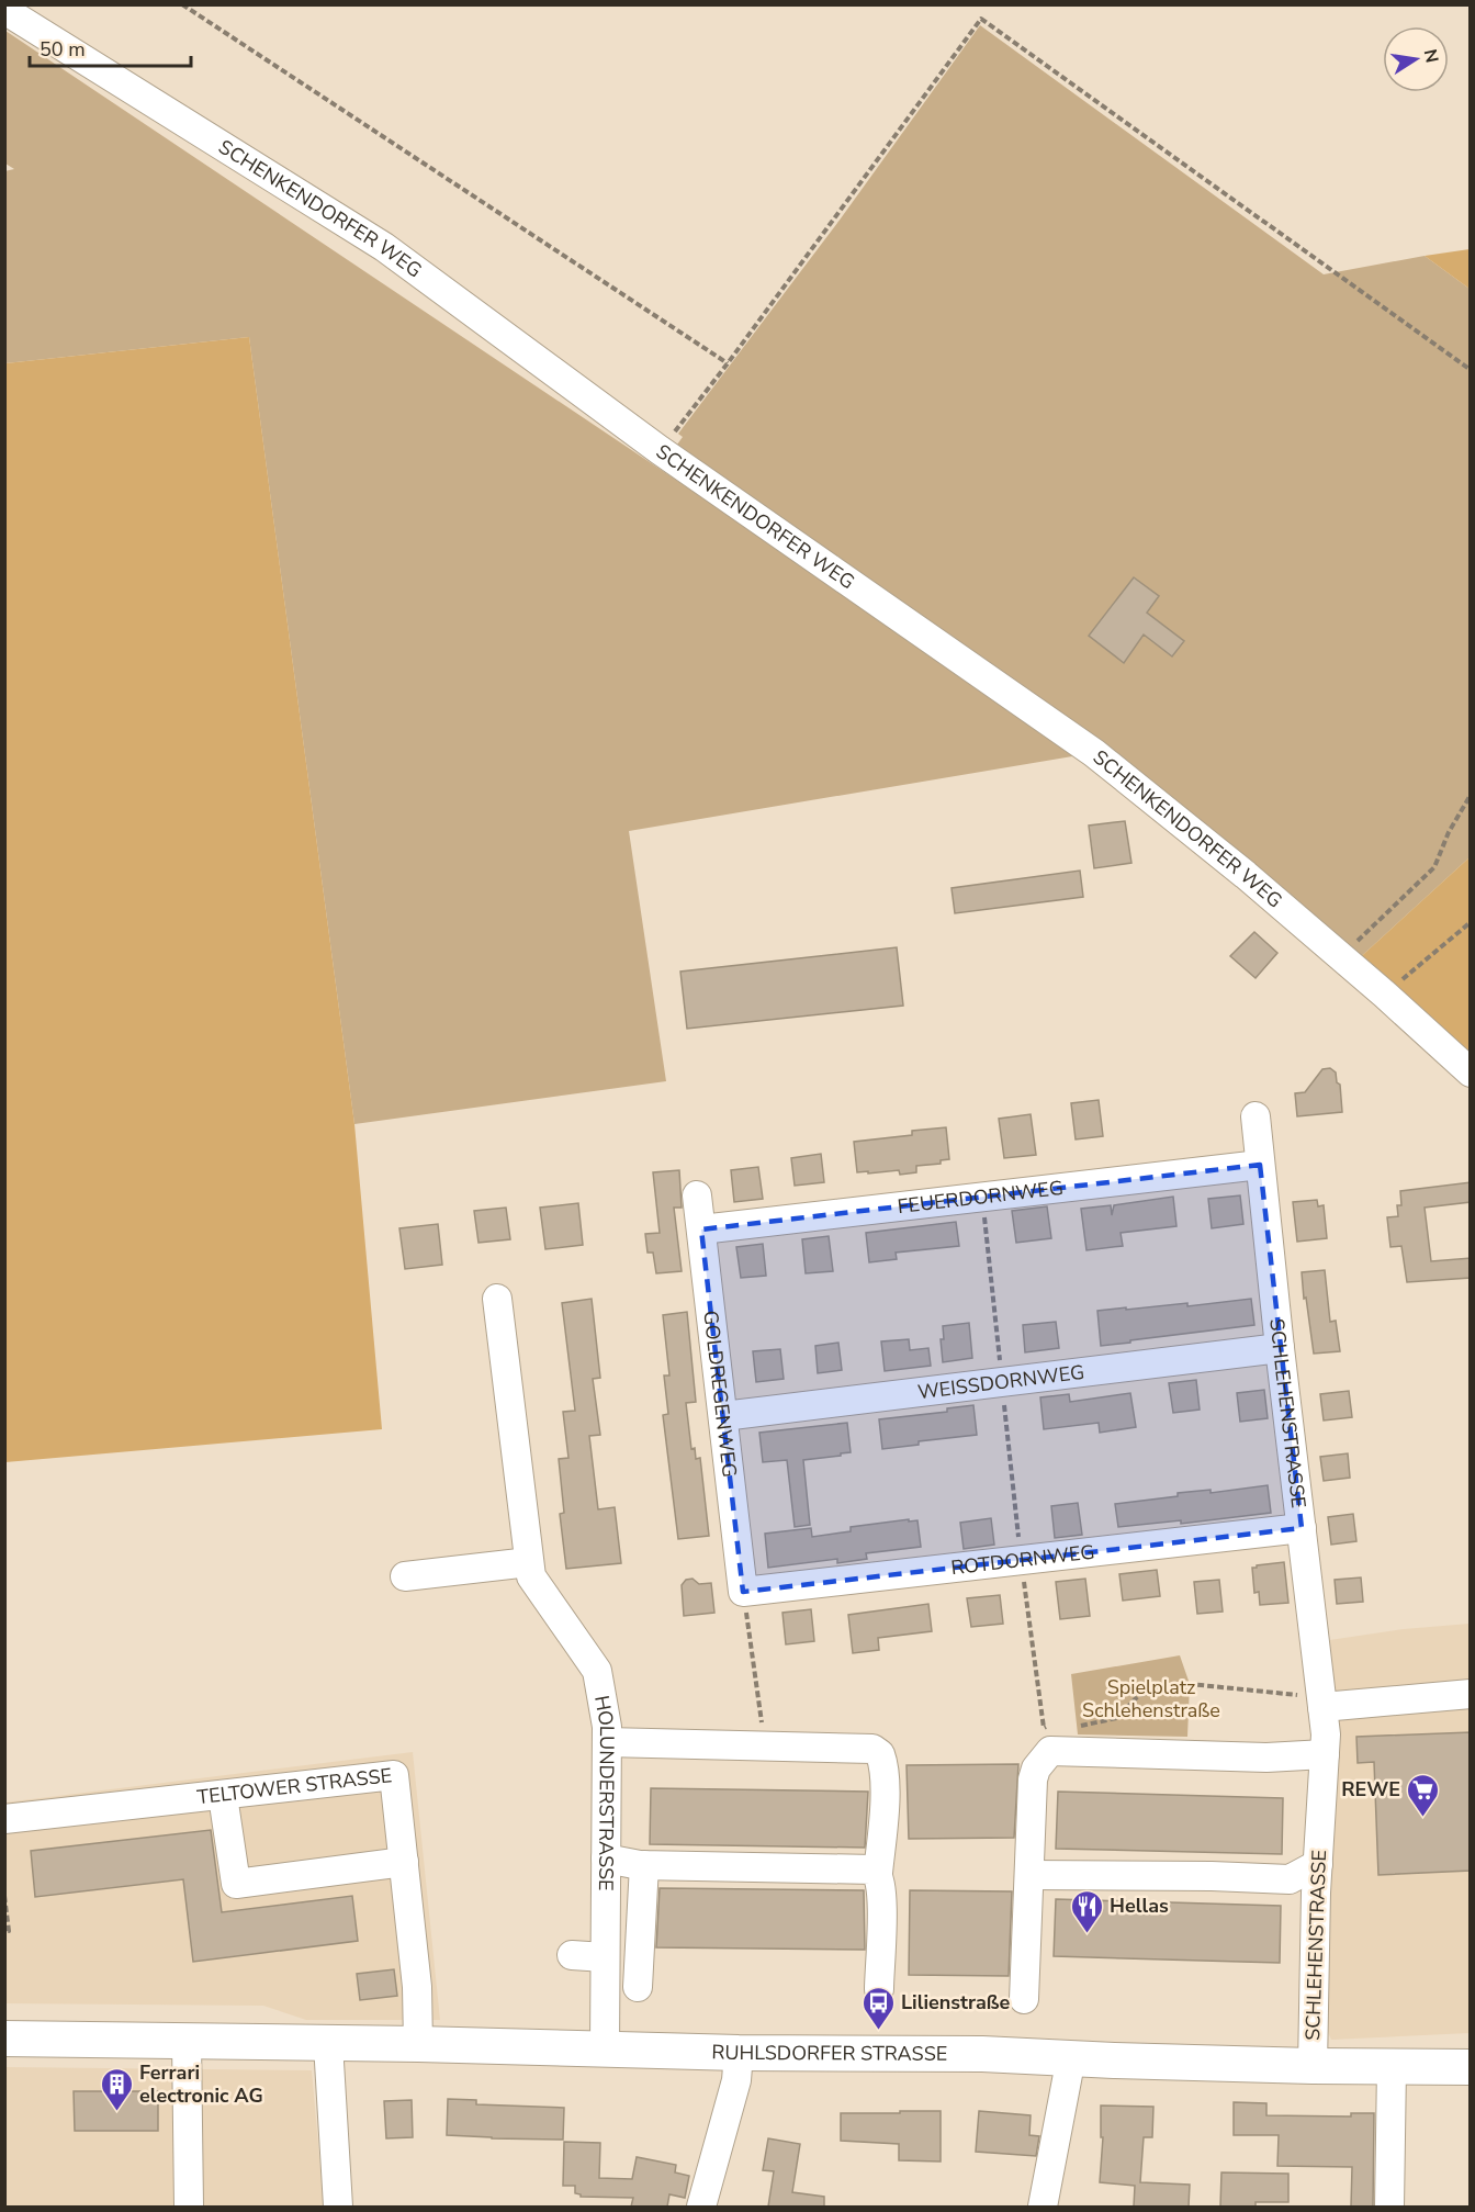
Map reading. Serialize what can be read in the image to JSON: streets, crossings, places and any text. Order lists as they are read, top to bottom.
{
  "streets": {
    "main road": ["RUHLSDORFER STRASSE"],
    "street": [
      "SCHENKENDORFER WEG",
      "FEUERDORNWEG",
      "WEISSDORNWEG",
      "GOLDREGENWEG",
      "SCHLEHENSTRASSE",
      "ROTDORNWEG",
      "TELTOWER STRASSE",
      "HOLUNDERSTRASSE"
    ]
  },
  "crossings": [
    ["FEUERDORNWEG", "GOLDREGENWEG"],
    ["FEUERDORNWEG", "SCHLEHENSTRASSE"],
    ["WEISSDORNWEG", "GOLDREGENWEG"],
    ["WEISSDORNWEG", "SCHLEHENSTRASSE"],
    ["GOLDREGENWEG", "ROTDORNWEG"],
    ["SCHLEHENSTRASSE", "ROTDORNWEG"],
    ["SCHLEHENSTRASSE", "RUHLSDORFER STRASSE"],
    ["TELTOWER STRASSE", "RUHLSDORFER STRASSE"],
    ["HOLUNDERSTRASSE", "RUHLSDORFER STRASSE"]
  ],
  "parks": ["Spielplatz Schlehenstraße"],
  "places": {
    "supermarket": ["REWE"],
    "restaurant": ["Hellas"],
    "bus stop": ["Lilienstraße"],
    "building": ["Ferrari electronic AG"]
  },
  "scale_bar": "50 m",
  "north": "right"
}
